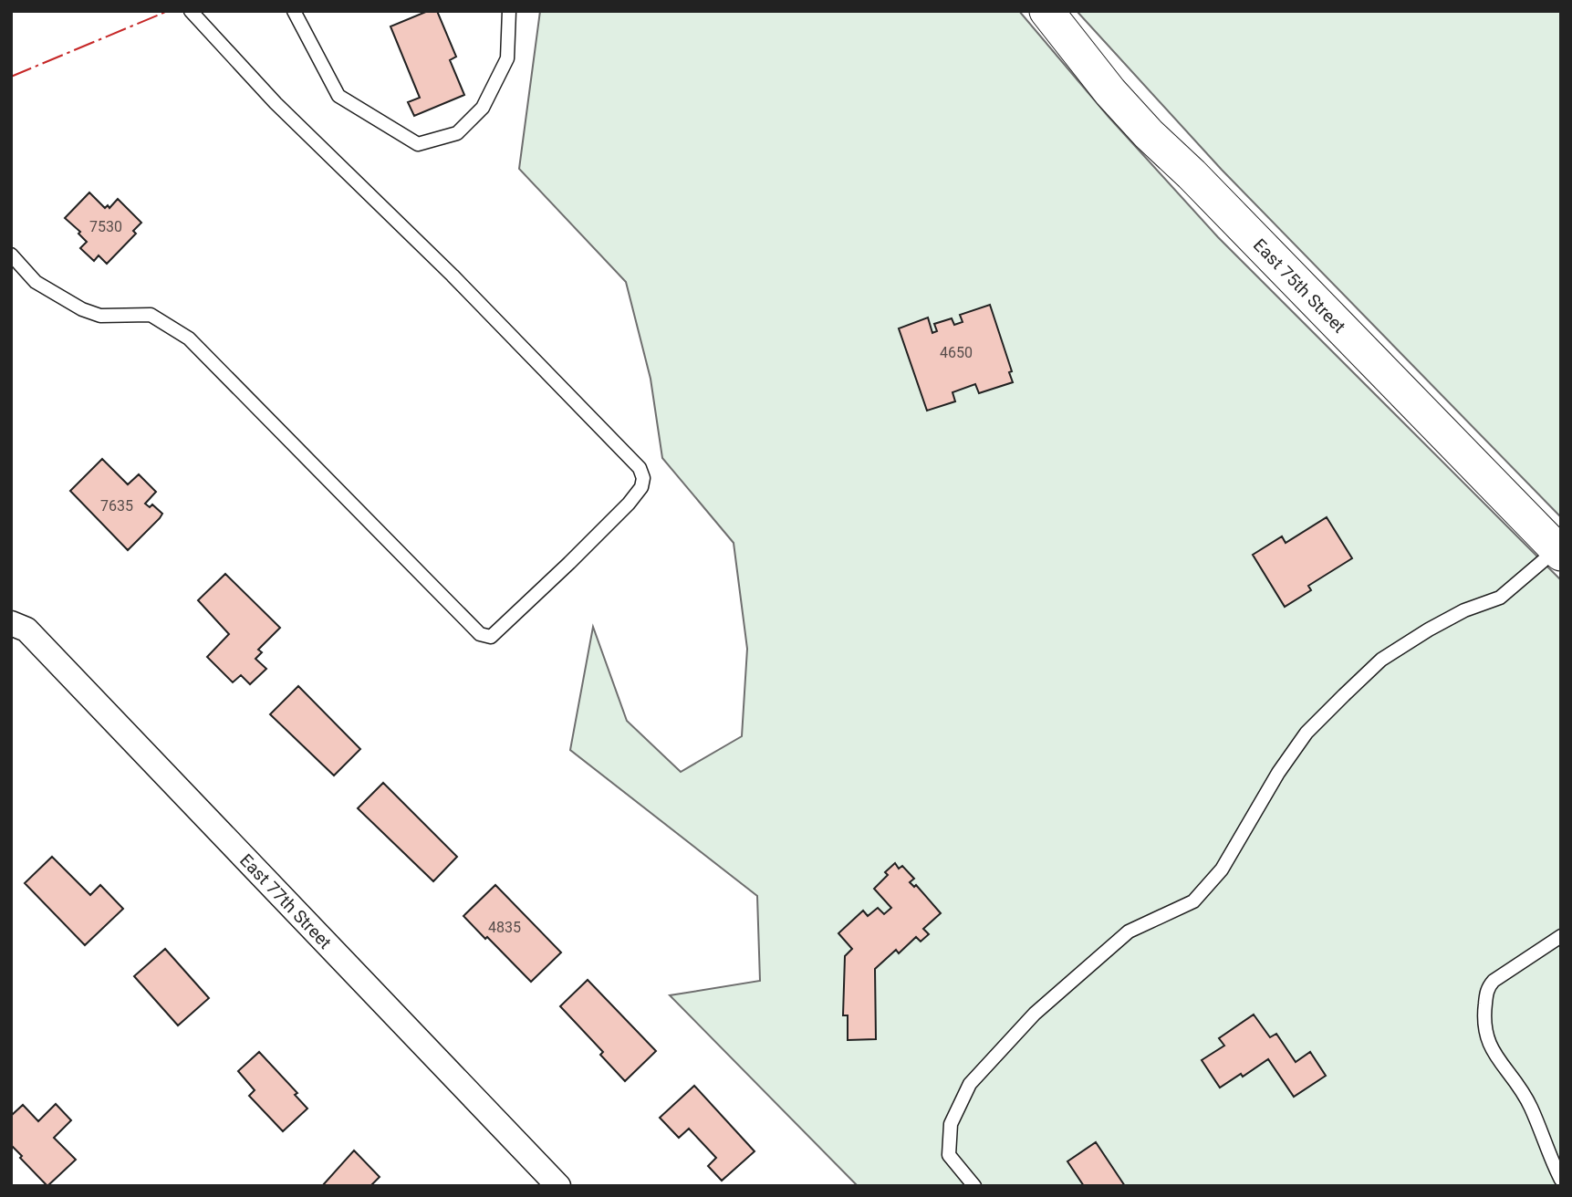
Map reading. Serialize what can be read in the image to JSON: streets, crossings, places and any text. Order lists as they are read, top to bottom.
{
  "streets": {
    "street": ["East 75th Street", "East 77th Street"]
  },
  "house_numbers": [
    "7530",
    "4650",
    "7635",
    "4835"
  ]
}
